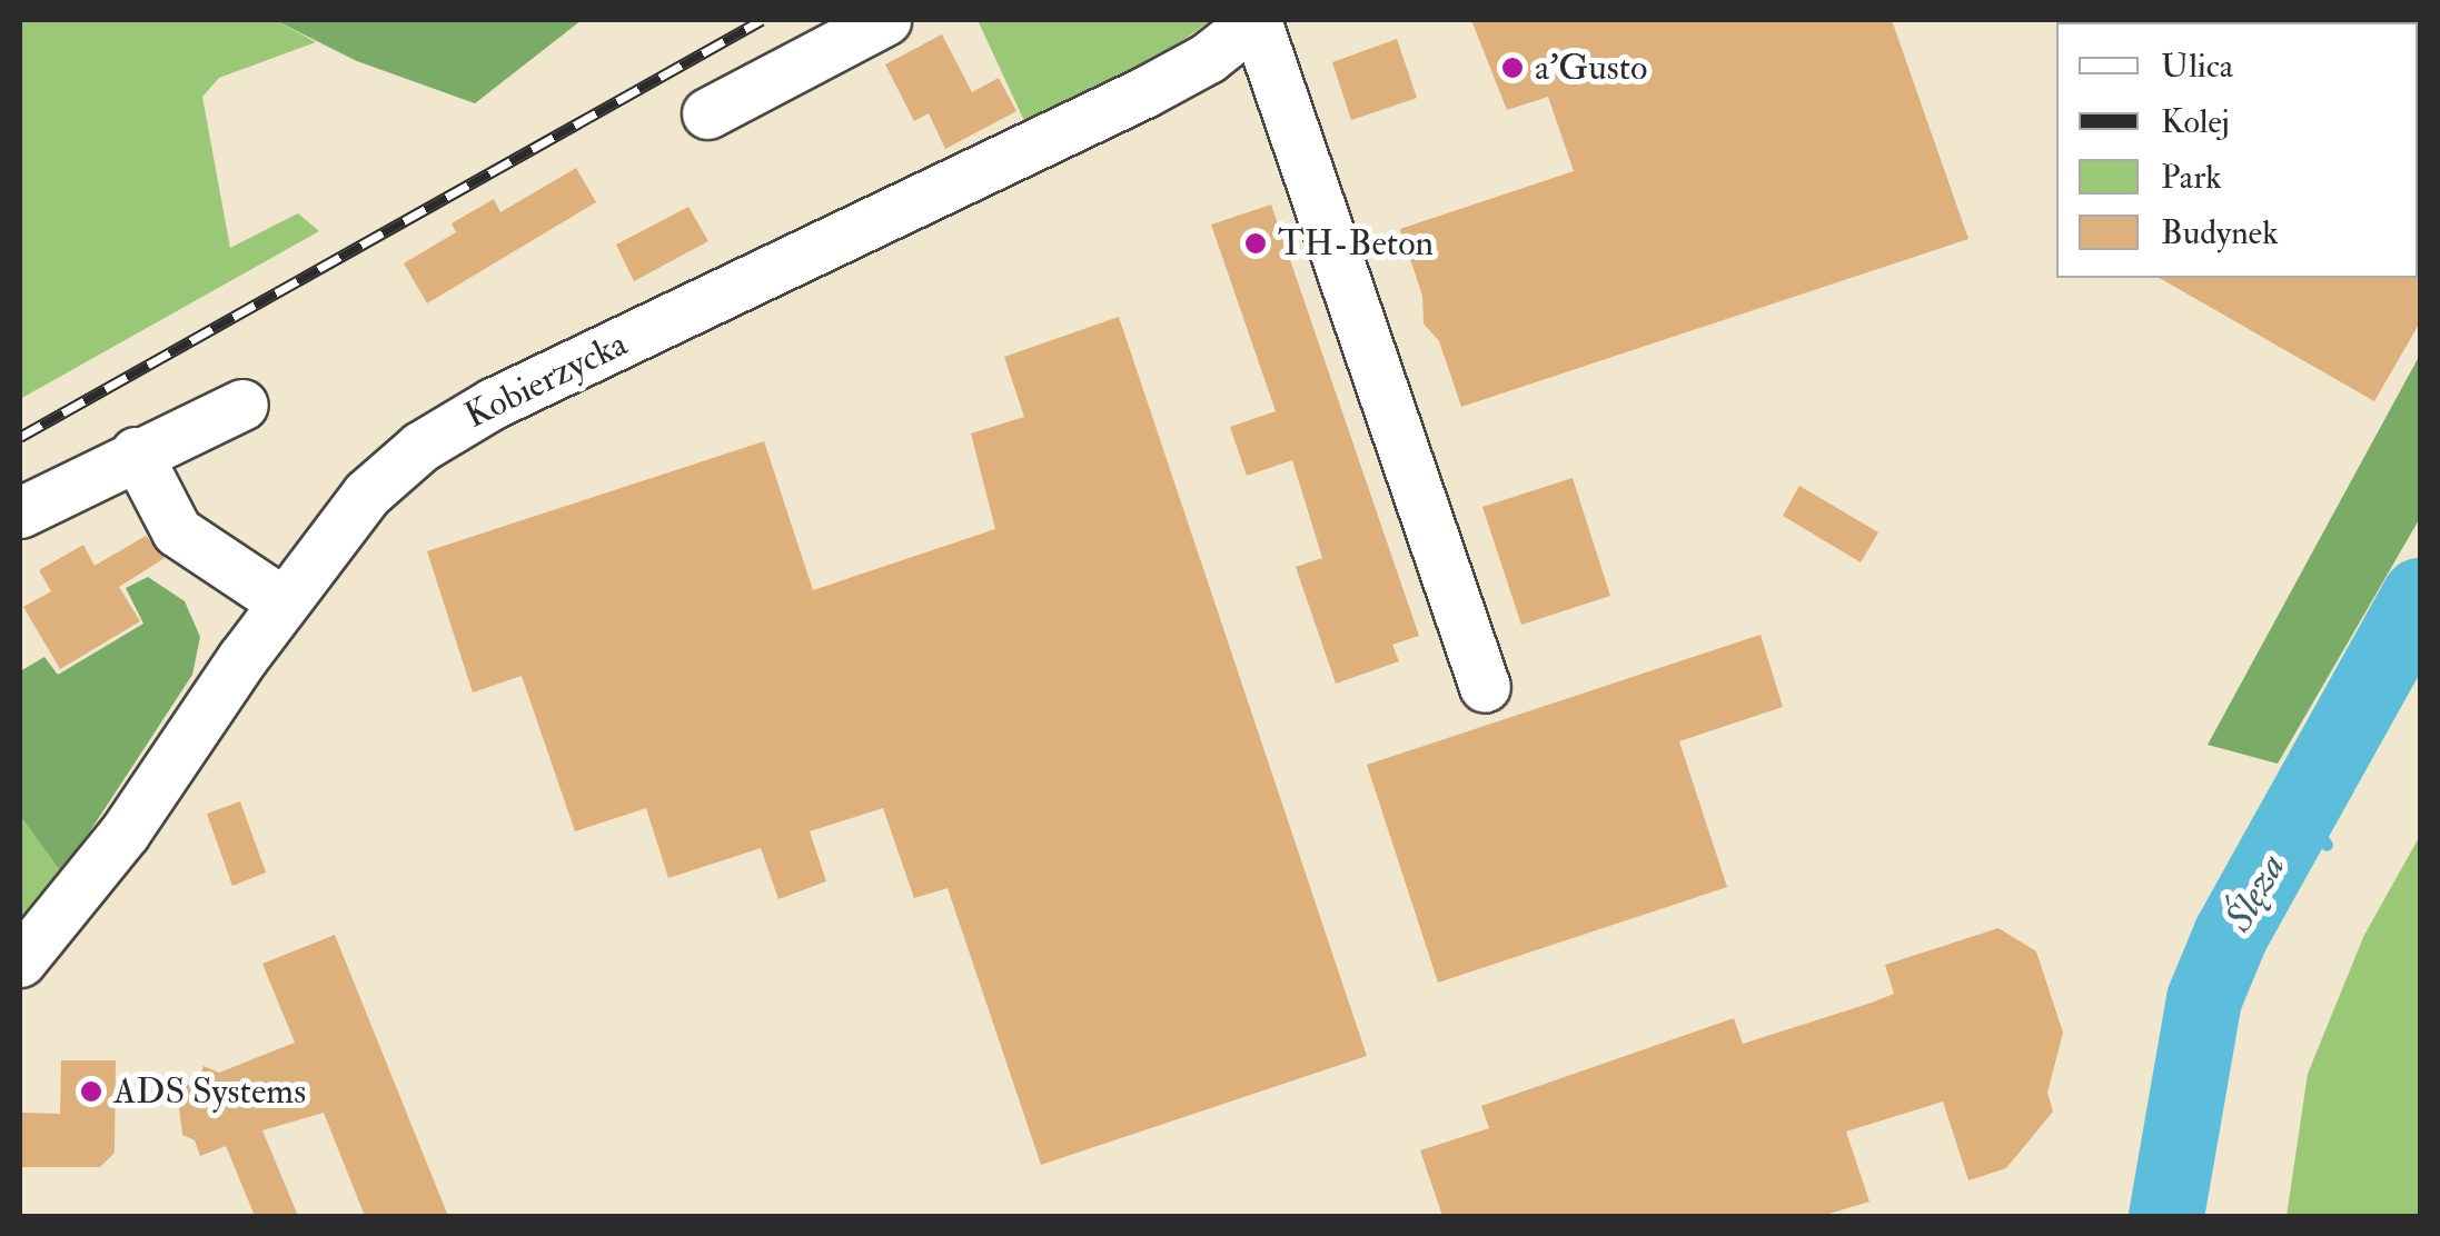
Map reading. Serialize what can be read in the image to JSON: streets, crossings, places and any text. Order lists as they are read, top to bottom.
{
  "streets": {
    "street": ["Kobierzycka"]
  },
  "water": ["Ślęza"],
  "places": ["a'Gusto", "TH-Beton", "ADS Systems"],
  "legend": [
    "Ulica",
    "Kolej",
    "Park",
    "Budynek"
  ]
}
